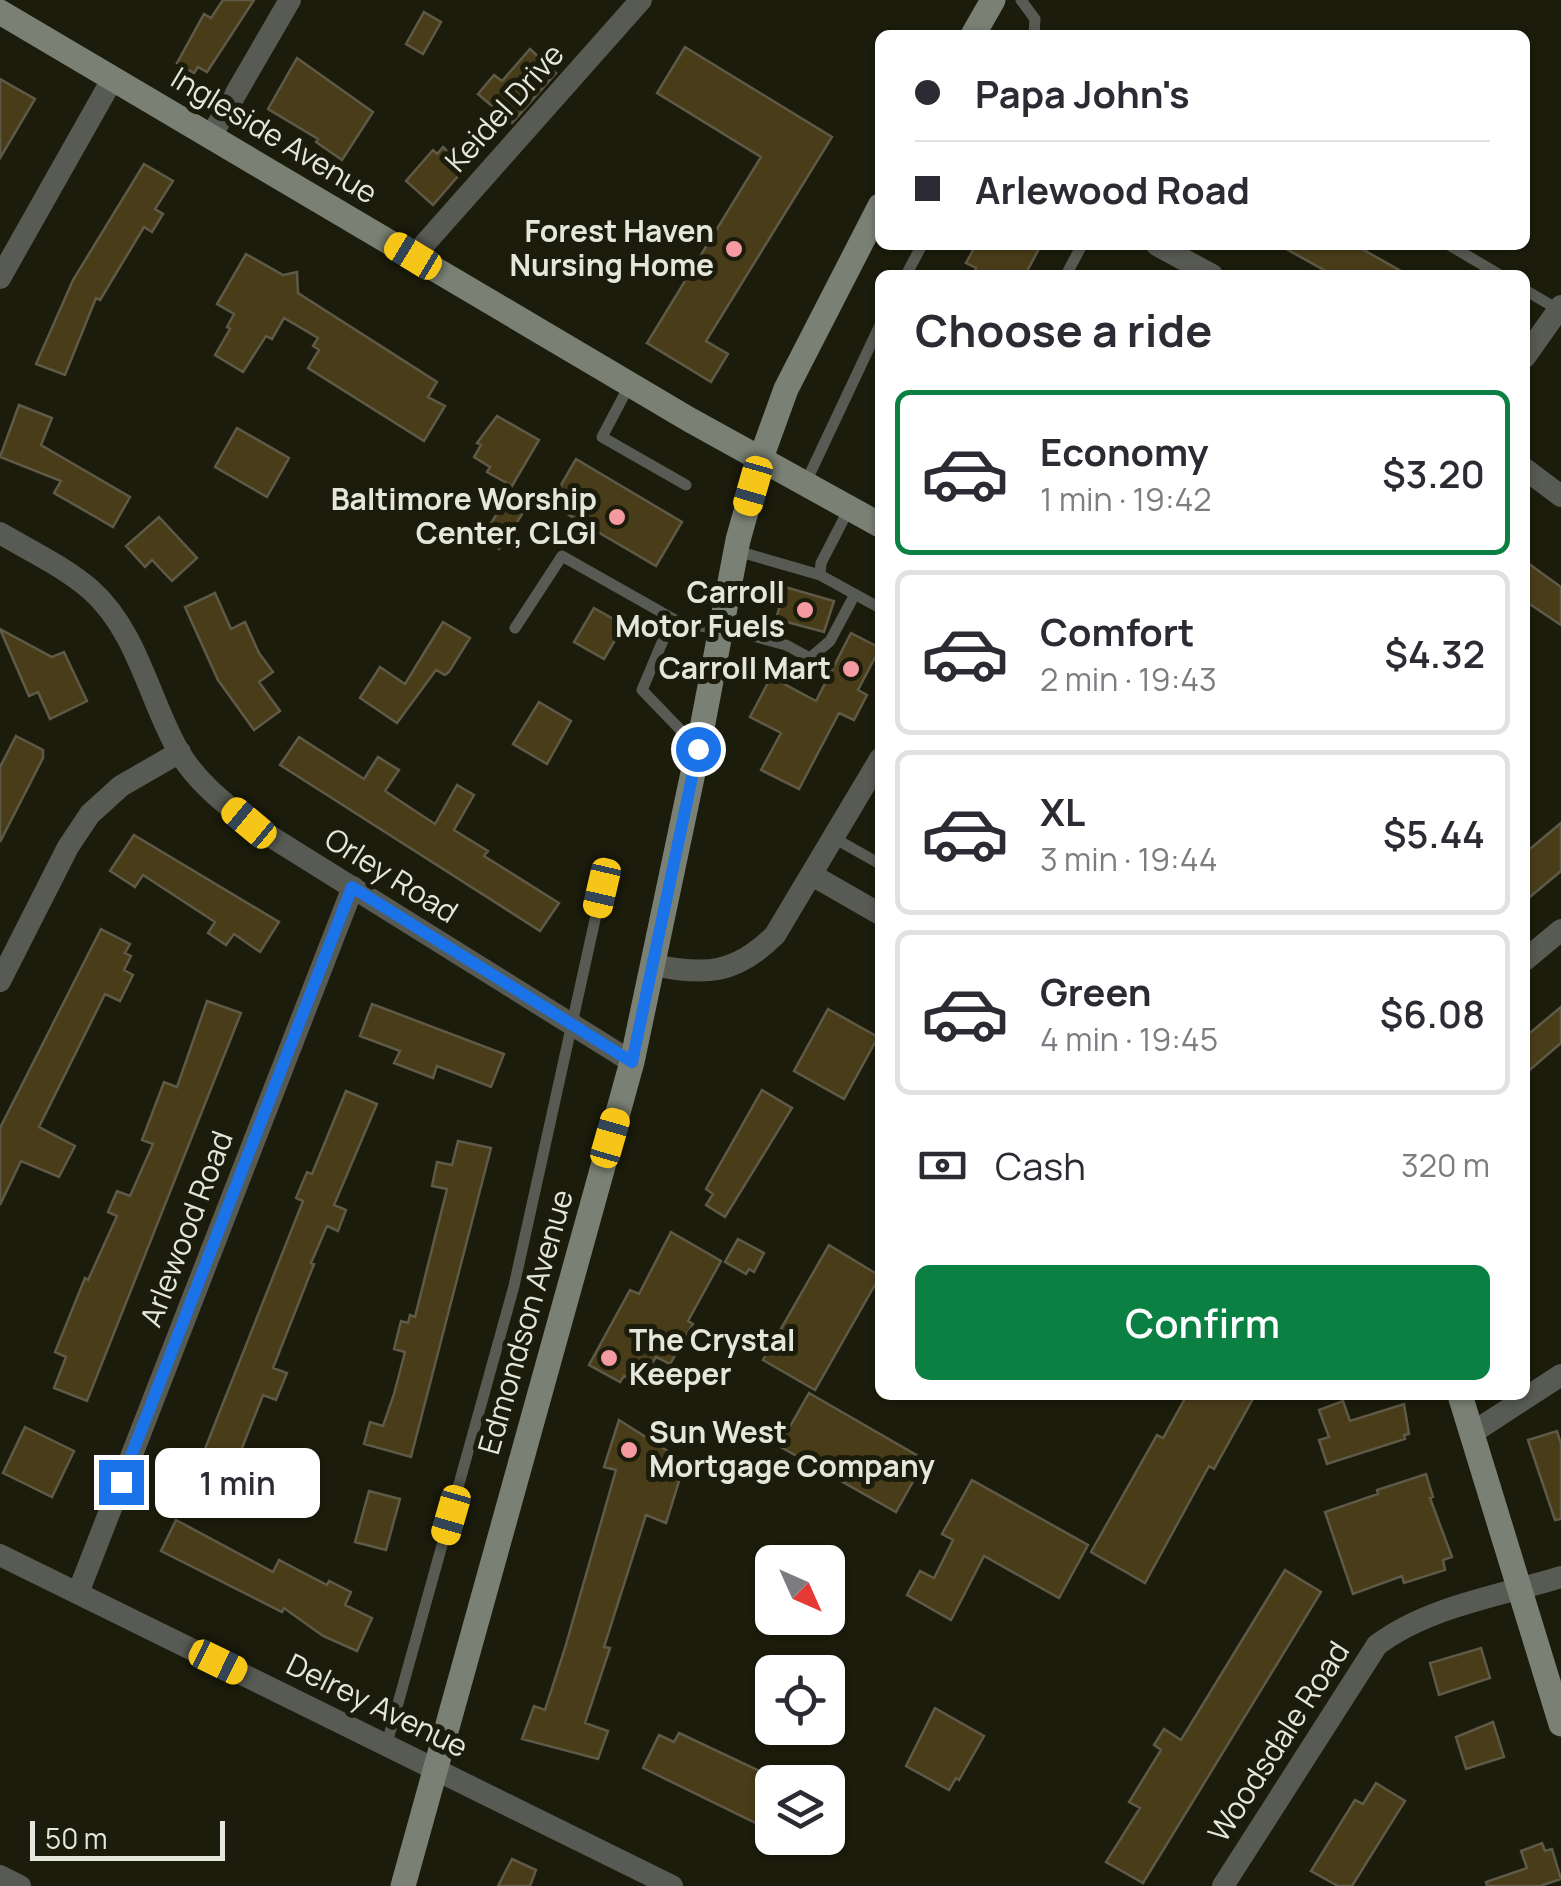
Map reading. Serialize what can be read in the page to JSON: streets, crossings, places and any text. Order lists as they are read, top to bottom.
{
  "streets": {
    "main road": ["Ingleside Avenue", "Edmondson Avenue"],
    "street": [
      "Keidel Drive",
      "Orley Road",
      "Arlewood Road",
      "Delrey Avenue",
      "Woodsdale Road"
    ]
  },
  "crossings": [
    ["Keidel Drive", "Ingleside Avenue"],
    ["Ingleside Avenue", "Edmondson Avenue"],
    ["Orley Road", "Arlewood Road"],
    ["Orley Road", "Edmondson Avenue"],
    ["Arlewood Road", "Delrey Avenue"],
    ["Edmondson Avenue", "Delrey Avenue"]
  ],
  "places": [
    "Forest Haven Nursing Home",
    "Baltimore Worship Center, CLGI",
    "Carroll Motor Fuels",
    "Carroll Mart",
    "The Crystal Keeper",
    "Sun West Mortgage Company"
  ],
  "scale_bar": "50 m",
  "north": "bottom right",
  "page": {
    "banner": ["Papa John's", "Arlewood Road"],
    "heading": "Choose a ride",
    "list": [
      {
        "name": "Economy",
        "note": "1 min · 19:42",
        "value": "$3.20"
      },
      {
        "name": "Comfort",
        "note": "2 min · 19:43",
        "value": "$4.32"
      },
      {
        "name": "XL",
        "note": "3 min · 19:44",
        "value": "$5.44"
      },
      {
        "name": "Green",
        "note": "4 min · 19:45",
        "value": "$6.08"
      }
    ],
    "pay": ["Cash", "320 m"],
    "buttons": "Confirm",
    "bubble": "1 min",
    "scale": "50 m"
  }
}
